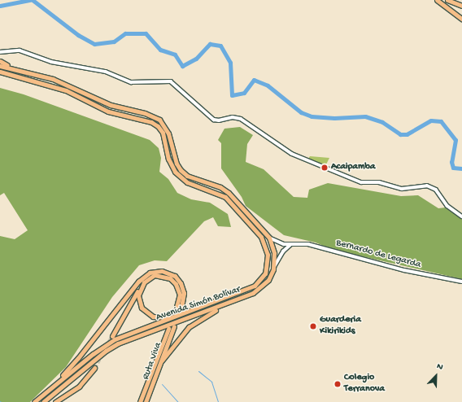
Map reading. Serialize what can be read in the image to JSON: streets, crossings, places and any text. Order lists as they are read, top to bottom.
{
  "streets": {
    "highway": ["Avenida Simón Bolívar", "Ruta Viva"],
    "street": ["Bernardo de Legarda"]
  },
  "crossings": [
    ["Bernardo de Legarda", "Avenida Simón Bolívar"]
  ],
  "places": ["Acaipamba", "Guarderia Kikirikids", "Colegio Terranova"],
  "north": "top right"
}
